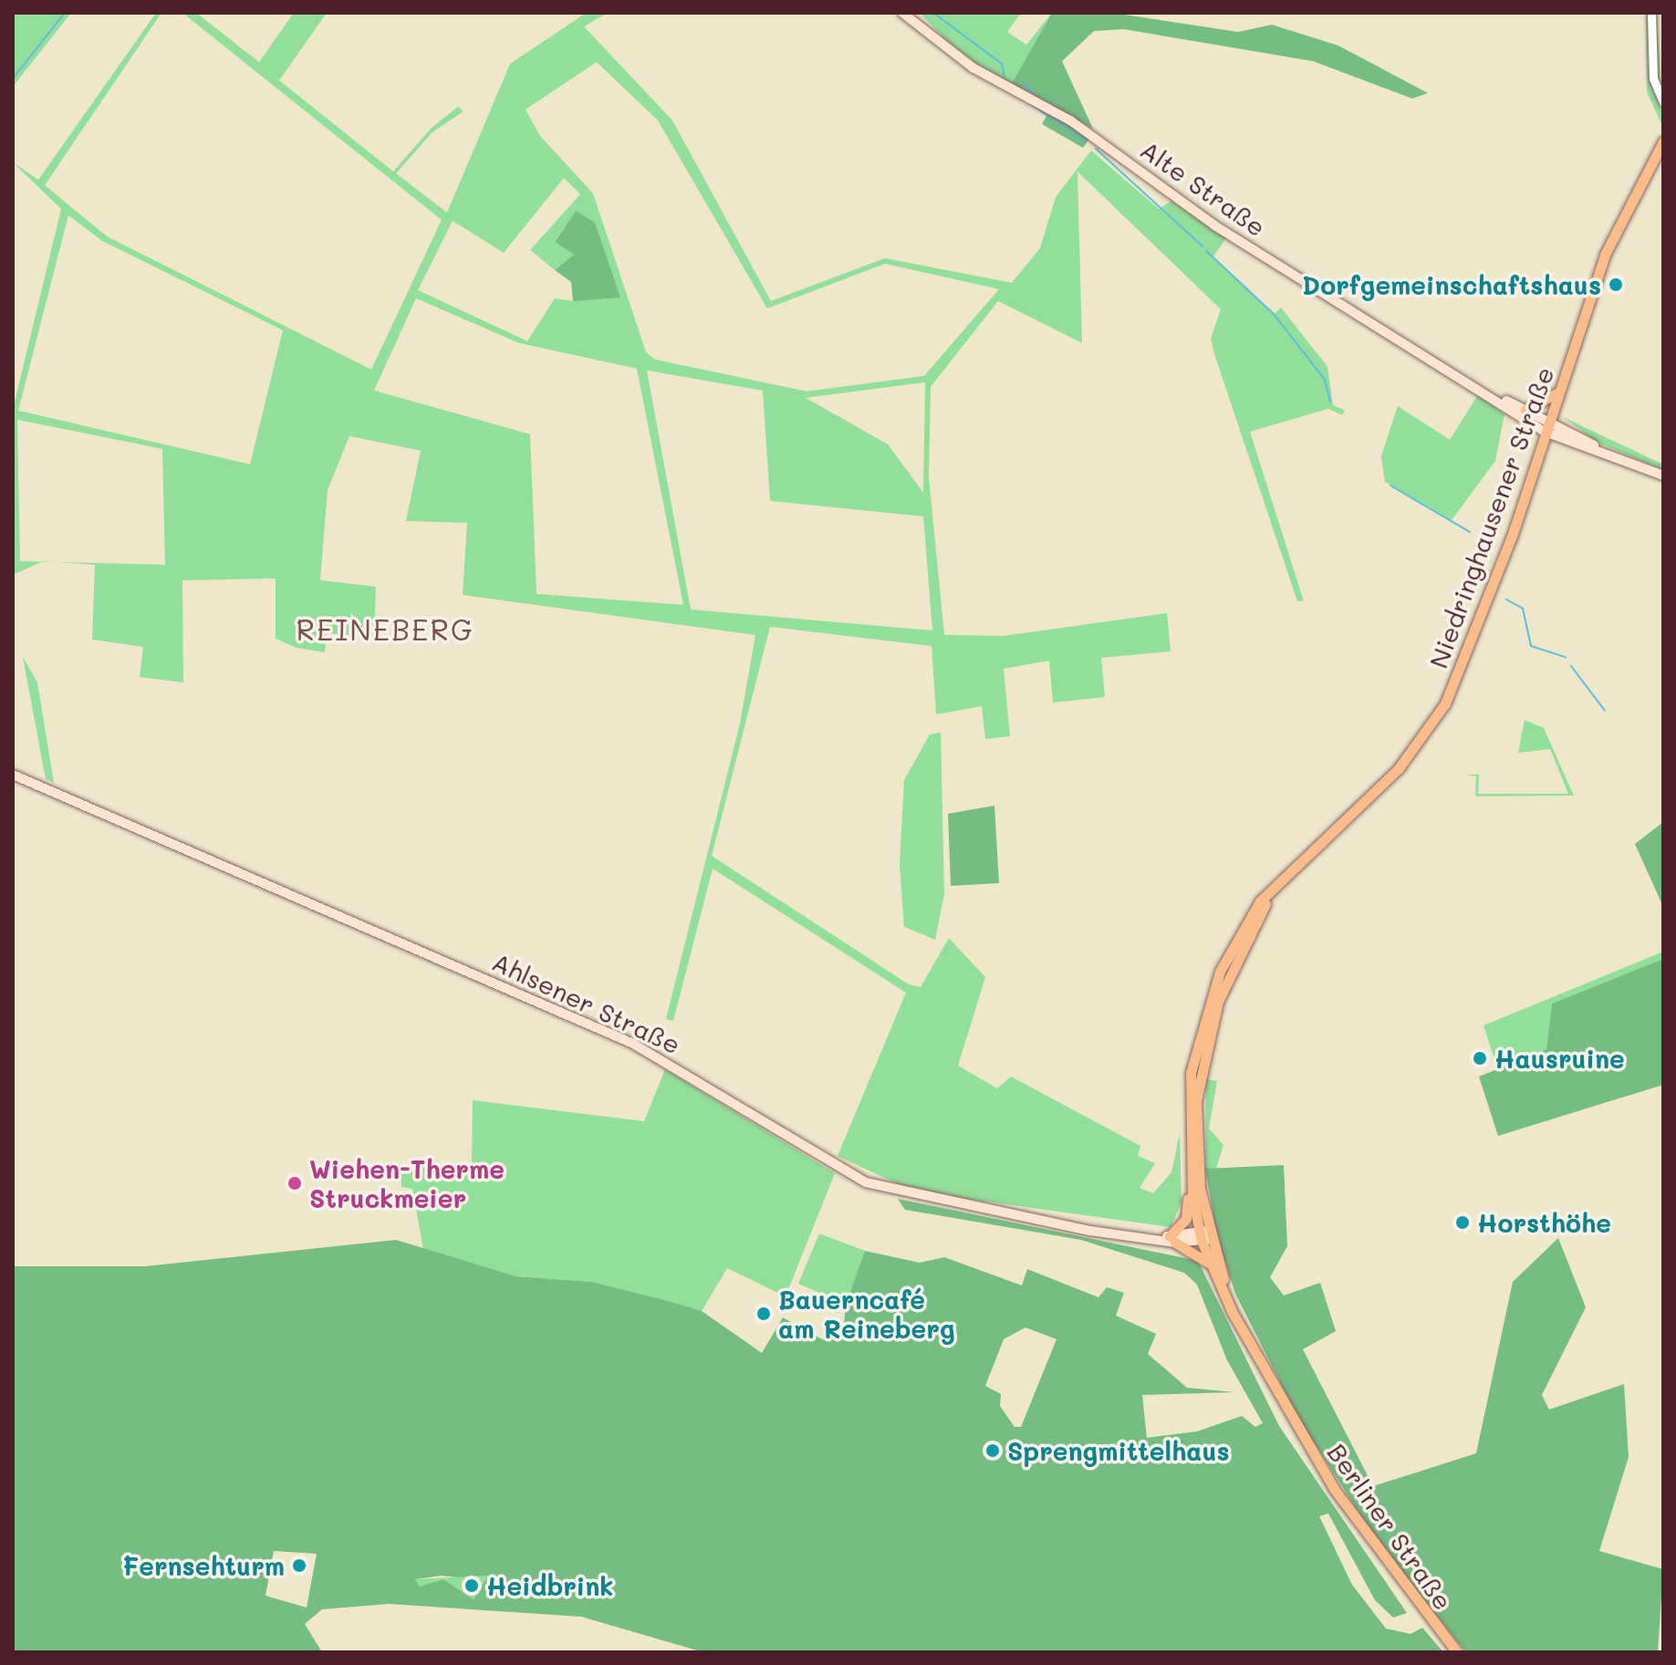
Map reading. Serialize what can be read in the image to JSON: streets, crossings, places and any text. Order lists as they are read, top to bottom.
{
  "streets": {
    "main road": [
      "Alte Straße",
      "Niedringhausener Straße",
      "Ahlsener Straße",
      "Berliner Straße"
    ]
  },
  "crossings": [
    ["Alte Straße", "Niedringhausener Straße"],
    ["Niedringhausener Straße", "Ahlsener Straße"],
    ["Niedringhausener Straße", "Berliner Straße"]
  ],
  "districts": ["REINEBERG"],
  "places": [
    "Dorfgemeinschaftshaus",
    "Hausruine",
    "Wiehen-Therme Struckmeier",
    "Horsthöhe",
    "Bauerncafé am Reineberg",
    "Sprengmittelhaus",
    "Fernsehturm",
    "Heidbrink"
  ]
}
